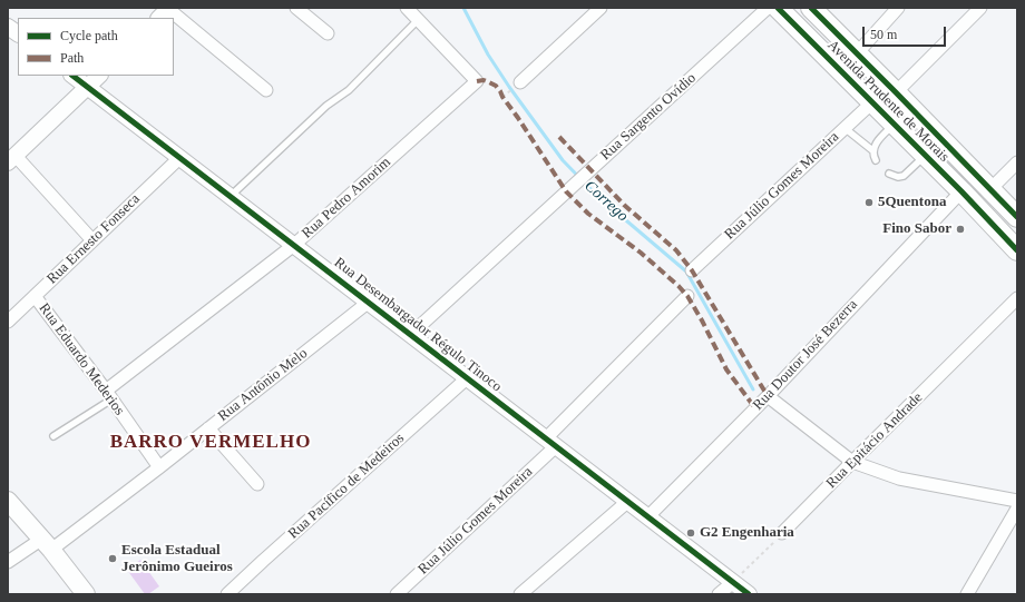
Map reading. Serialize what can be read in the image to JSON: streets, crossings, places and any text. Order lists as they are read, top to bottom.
{
  "streets": {
    "main road": ["Avenida Prudente de Morais"],
    "street": [
      "Rua Sargento Ovídio",
      "Rua Júlio Gomes Moreira",
      "Rua Pedro Amorim",
      "Rua Ernesto Fonseca",
      "Rua Desembargador Régulo Tinoco",
      "Rua Doutor José Bezerra",
      "Rua Eduardo Mederios",
      "Rua Antônio Melo",
      "Rua Epitácio Andrade",
      "Rua Pacífico de Medeiros"
    ]
  },
  "crossings": [
    ["Avenida Prudente de Morais", "Rua Júlio Gomes Moreira"],
    ["Avenida Prudente de Morais", "Rua Doutor José Bezerra"],
    ["Rua Sargento Ovídio", "Rua Desembargador Régulo Tinoco"],
    ["Rua Júlio Gomes Moreira", "Rua Desembargador Régulo Tinoco"],
    ["Rua Pedro Amorim", "Rua Desembargador Régulo Tinoco"],
    ["Rua Pedro Amorim", "Rua Eduardo Mederios"],
    ["Rua Ernesto Fonseca", "Rua Desembargador Régulo Tinoco"],
    ["Rua Ernesto Fonseca", "Rua Eduardo Mederios"],
    ["Rua Desembargador Régulo Tinoco", "Rua Doutor José Bezerra"],
    ["Rua Desembargador Régulo Tinoco", "Rua Antônio Melo"],
    ["Rua Desembargador Régulo Tinoco", "Rua Pacífico de Medeiros"],
    ["Rua Eduardo Mederios", "Rua Antônio Melo"]
  ],
  "districts": ["BARRO VERMELHO"],
  "water": ["Corrego"],
  "places": [
    "5Quentona",
    "Fino Sabor",
    "G2 Engenharia",
    "Escola Estadual Jerônimo Gueiros"
  ],
  "legend": ["Cycle path", "Path"],
  "scale_bar": "50 m"
}
